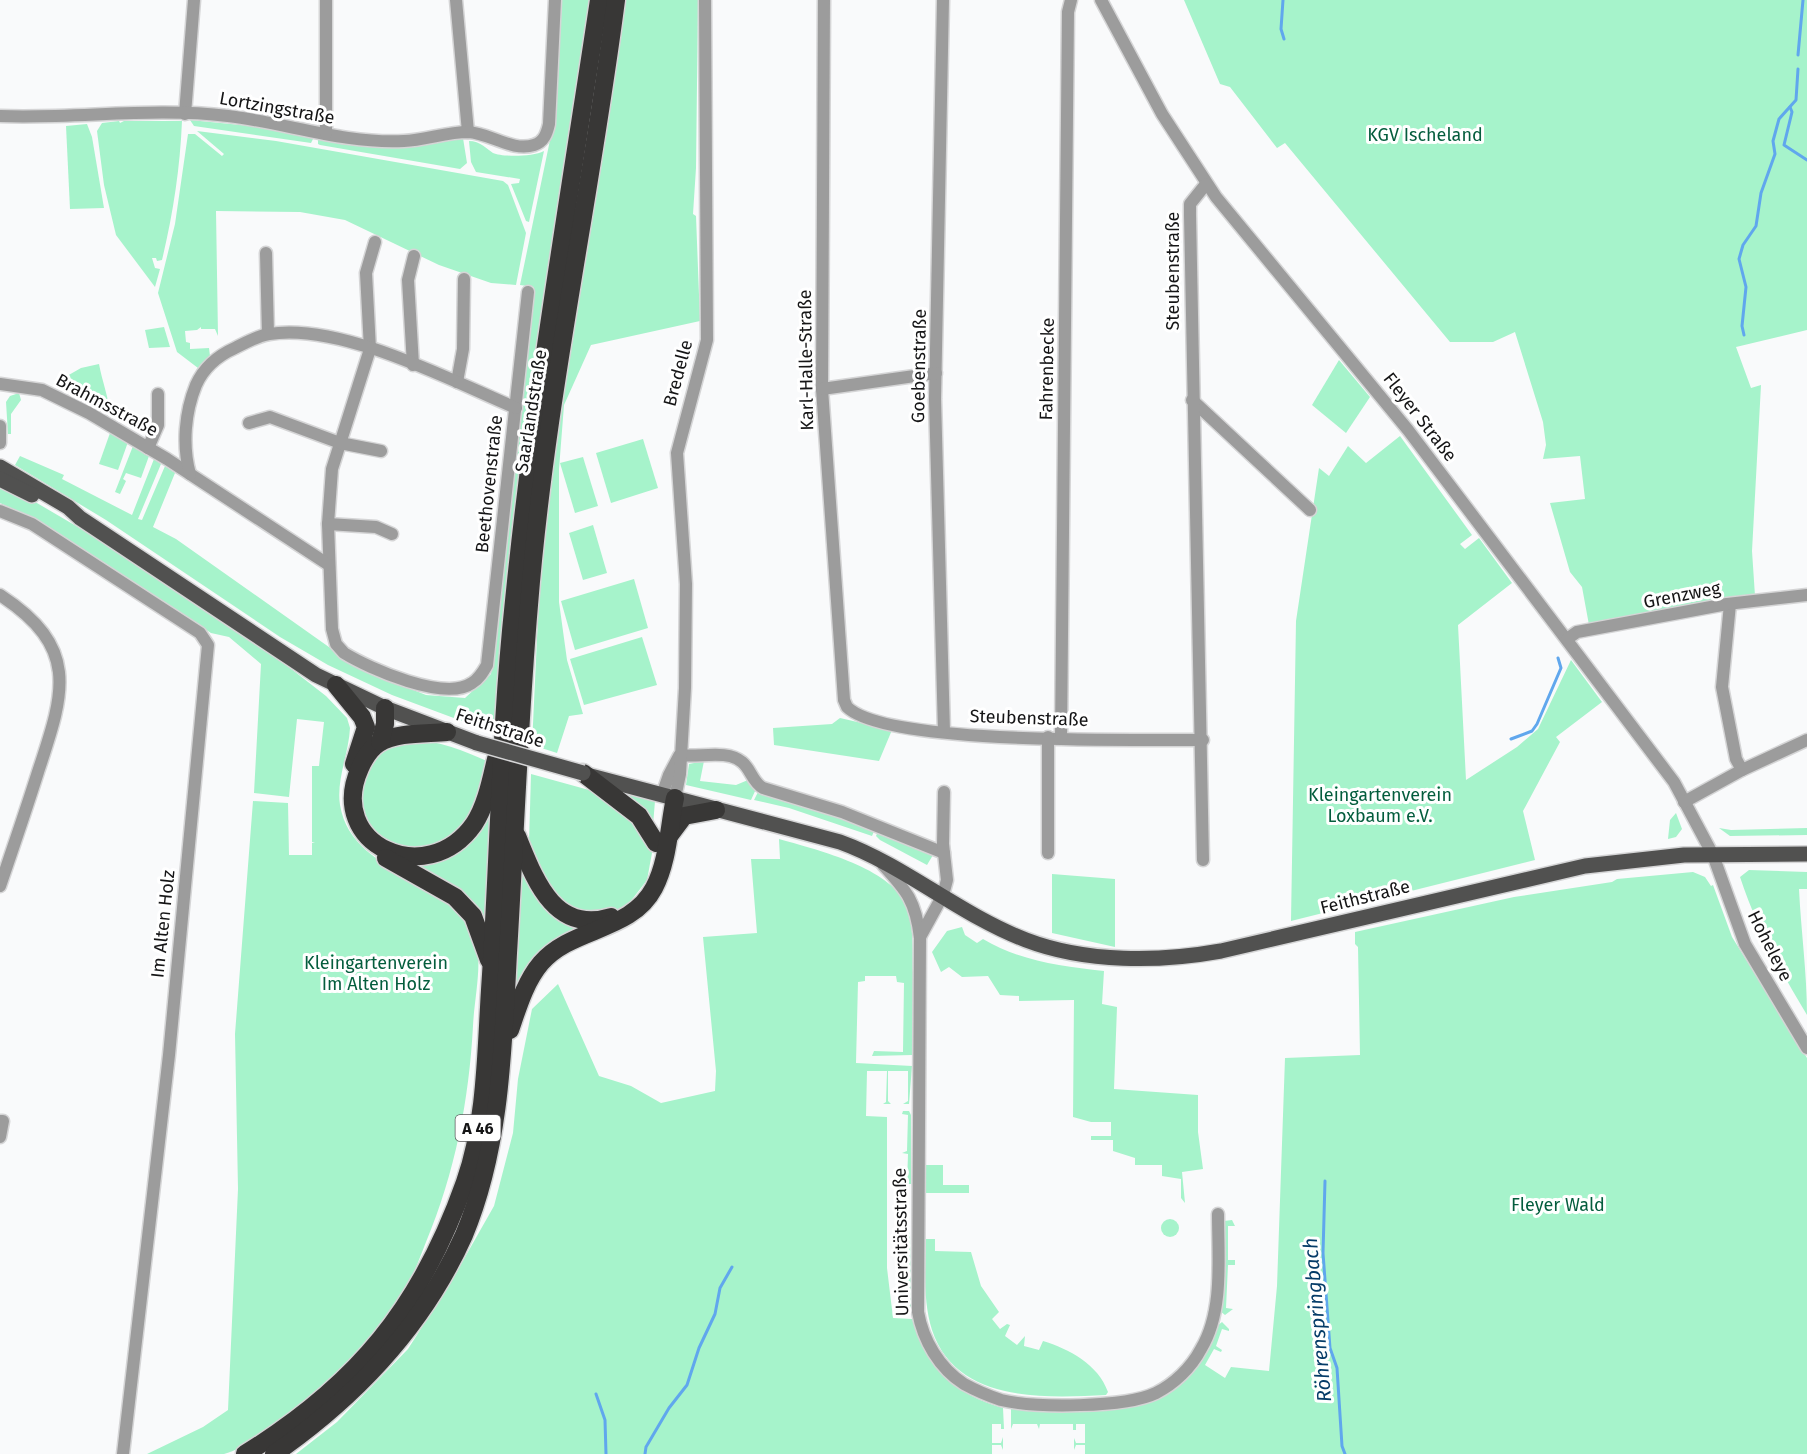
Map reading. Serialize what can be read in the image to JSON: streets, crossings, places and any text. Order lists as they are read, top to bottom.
{
  "streets": {
    "highway": ["Saarlandstraße", "A 46"],
    "main road": ["Feithstraße"],
    "street": [
      "Lortzingstraße",
      "Steubenstraße",
      "Karl-Halle-Straße",
      "Goebenstraße",
      "Fahrenbecke",
      "Bredelle",
      "Brahmsstraße",
      "Fleyer Straße",
      "Beethovenstraße",
      "Grenzweg",
      "Im Alten Holz",
      "Hoheleye",
      "Universitätsstraße"
    ]
  },
  "crossings": [
    ["Steubenstraße", "Karl-Halle-Straße"],
    ["Steubenstraße", "Goebenstraße"],
    ["Steubenstraße", "Fahrenbecke"],
    ["Steubenstraße", "Fleyer Straße"],
    ["Bredelle", "Feithstraße"],
    ["Brahmsstraße", "Beethovenstraße"],
    ["Saarlandstraße", "A 46"],
    ["Fleyer Straße", "Grenzweg"],
    ["Fleyer Straße", "Feithstraße"],
    ["Fleyer Straße", "Hoheleye"],
    ["Feithstraße", "Hoheleye"],
    ["Feithstraße", "Universitätsstraße"]
  ],
  "water": ["Röhrenspringbach"],
  "parks": [
    "KGV Ischeland",
    "Kleingartenverein Loxbaum e.V.",
    "Kleingartenverein Im Alten Holz",
    "Fleyer Wald"
  ]
}
